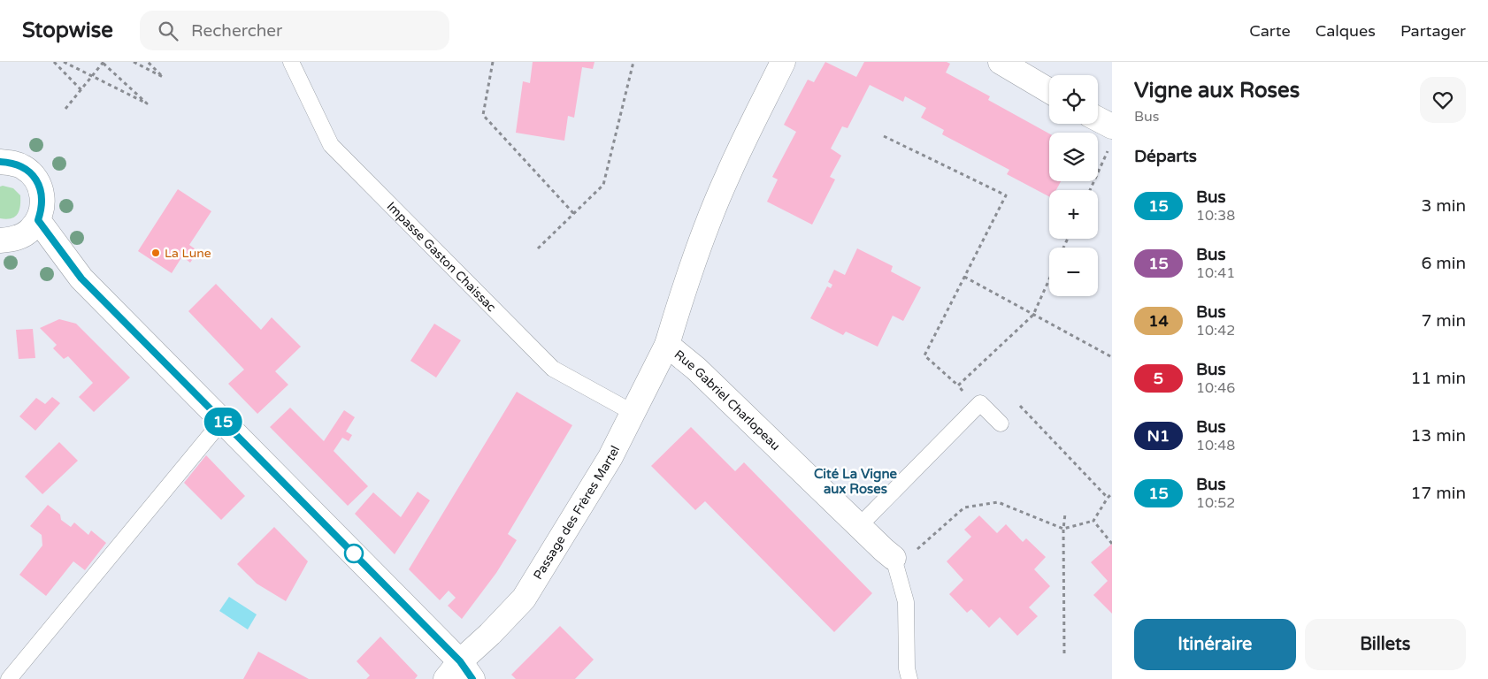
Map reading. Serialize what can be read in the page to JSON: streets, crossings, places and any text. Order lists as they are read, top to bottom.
{
  "streets": {
    "street": ["Rue Gabriel Charlopeau", "Passage des Frères Martel"],
    "lane": ["Impasse Gaston Chaissac"]
  },
  "crossings": [
    ["Impasse Gaston Chaissac", "Passage des Frères Martel"],
    ["Rue Gabriel Charlopeau", "Passage des Frères Martel"]
  ],
  "districts": ["Cité La Vigne aux Roses"],
  "places": ["La Lune"],
  "lines": ["bus line 15"],
  "page": {
    "header": "Stopwise",
    "search": "Rechercher",
    "nav": ["Carte", "Calques", "Partager"],
    "on_map": "15",
    "heading": [
      ["Vigne aux Roses", "Bus"],
      "Départs"
    ],
    "map_buttons": ["+", "−"],
    "list": [
      {
        "mark": "15",
        "name": "Bus",
        "note": "10:38",
        "value": "3 min"
      },
      {
        "mark": "15",
        "name": "Bus",
        "note": "10:41",
        "value": "6 min"
      },
      {
        "mark": "14",
        "name": "Bus",
        "note": "10:42",
        "value": "7 min"
      },
      {
        "mark": "5",
        "name": "Bus",
        "note": "10:46",
        "value": "11 min"
      },
      {
        "mark": "N1",
        "name": "Bus",
        "note": "10:48",
        "value": "13 min"
      },
      {
        "mark": "15",
        "name": "Bus",
        "note": "10:52",
        "value": "17 min"
      }
    ],
    "buttons": ["Itinéraire", "Billets"]
  }
}
